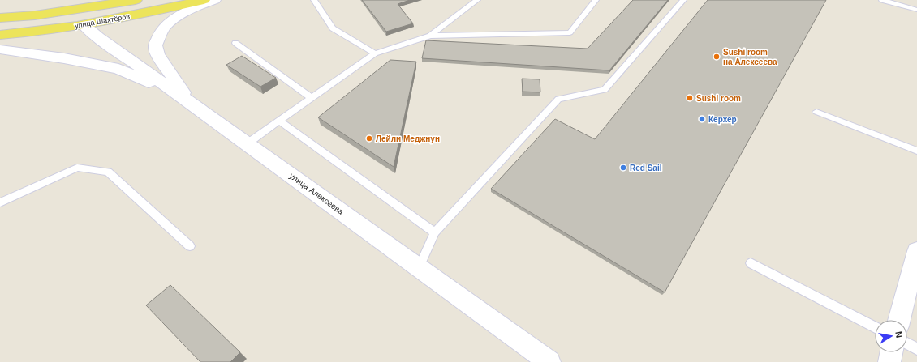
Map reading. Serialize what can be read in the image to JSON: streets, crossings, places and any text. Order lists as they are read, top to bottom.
{
  "streets": {
    "main road": ["улица Шахтёров"],
    "street": ["улица Алексеева"]
  },
  "crossings": [
    ["улица Шахтёров", "улица Алексеева"]
  ],
  "places": [
    "Sushi room на Алексеева",
    "Sushi room",
    "Керхер",
    "Лейли Меджнун",
    "Red Sail"
  ],
  "north": "right"
}
